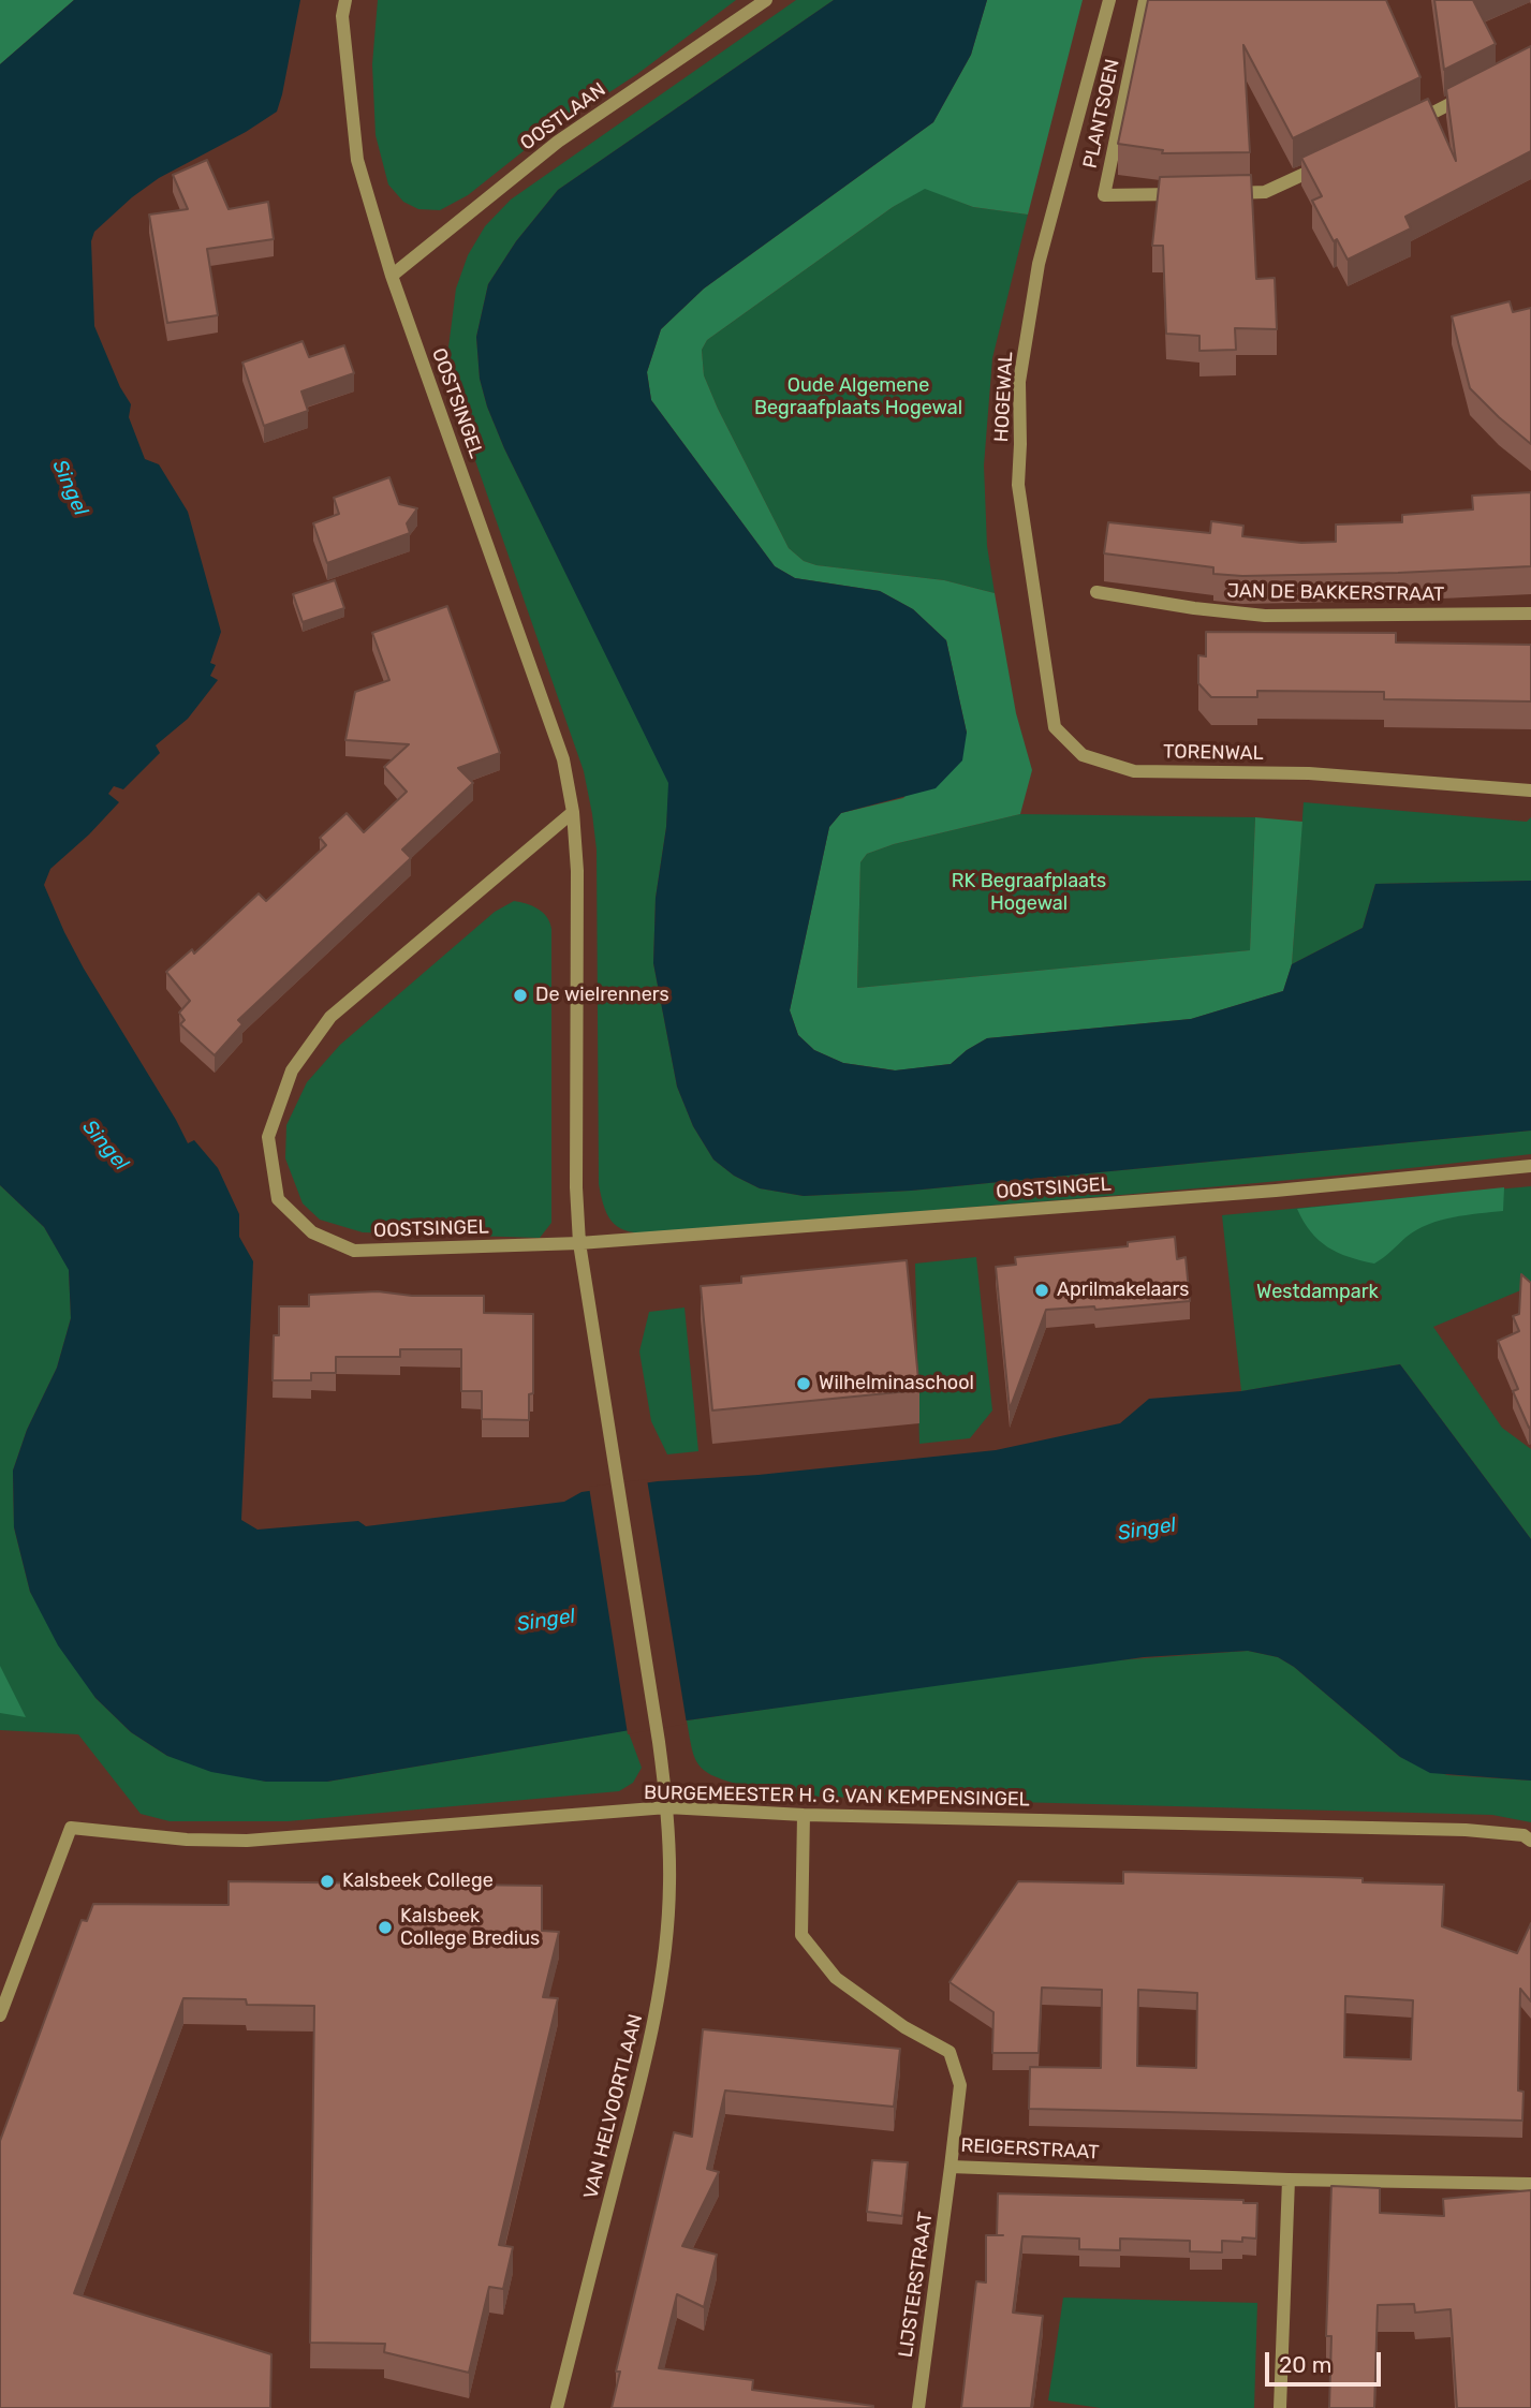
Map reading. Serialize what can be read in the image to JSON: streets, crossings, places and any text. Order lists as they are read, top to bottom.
{
  "streets": {
    "street": [
      "PLANTSOEN",
      "OOSTLAAN",
      "HOGEWAL",
      "OOSTSINGEL",
      "JAN DE BAKKERSTRAAT",
      "TORENWAL",
      "BURGEMEESTER H. G. VAN KEMPENSINGEL",
      "VAN HELVOORTLAAN",
      "REIGERSTRAAT",
      "LIJSTERSTRAAT"
    ]
  },
  "crossings": [
    ["PLANTSOEN", "HOGEWAL"],
    ["OOSTLAAN", "OOSTSINGEL"],
    ["HOGEWAL", "TORENWAL"],
    ["OOSTSINGEL", "BURGEMEESTER H. G. VAN KEMPENSINGEL"],
    ["OOSTSINGEL", "VAN HELVOORTLAAN"],
    ["BURGEMEESTER H. G. VAN KEMPENSINGEL", "VAN HELVOORTLAAN"],
    ["BURGEMEESTER H. G. VAN KEMPENSINGEL", "REIGERSTRAAT"],
    ["REIGERSTRAAT", "LIJSTERSTRAAT"]
  ],
  "water": ["Singel"],
  "parks": ["Oude Algemene Begraafplaats Hogewal", "RK Begraafplaats Hogewal", "Westdampark"],
  "places": [
    "De wielrenners",
    "Aprilmakelaars",
    "Wilhelminaschool",
    "Kalsbeek College",
    "Kalsbeek College Bredius"
  ],
  "scale_bar": "20 m"
}
